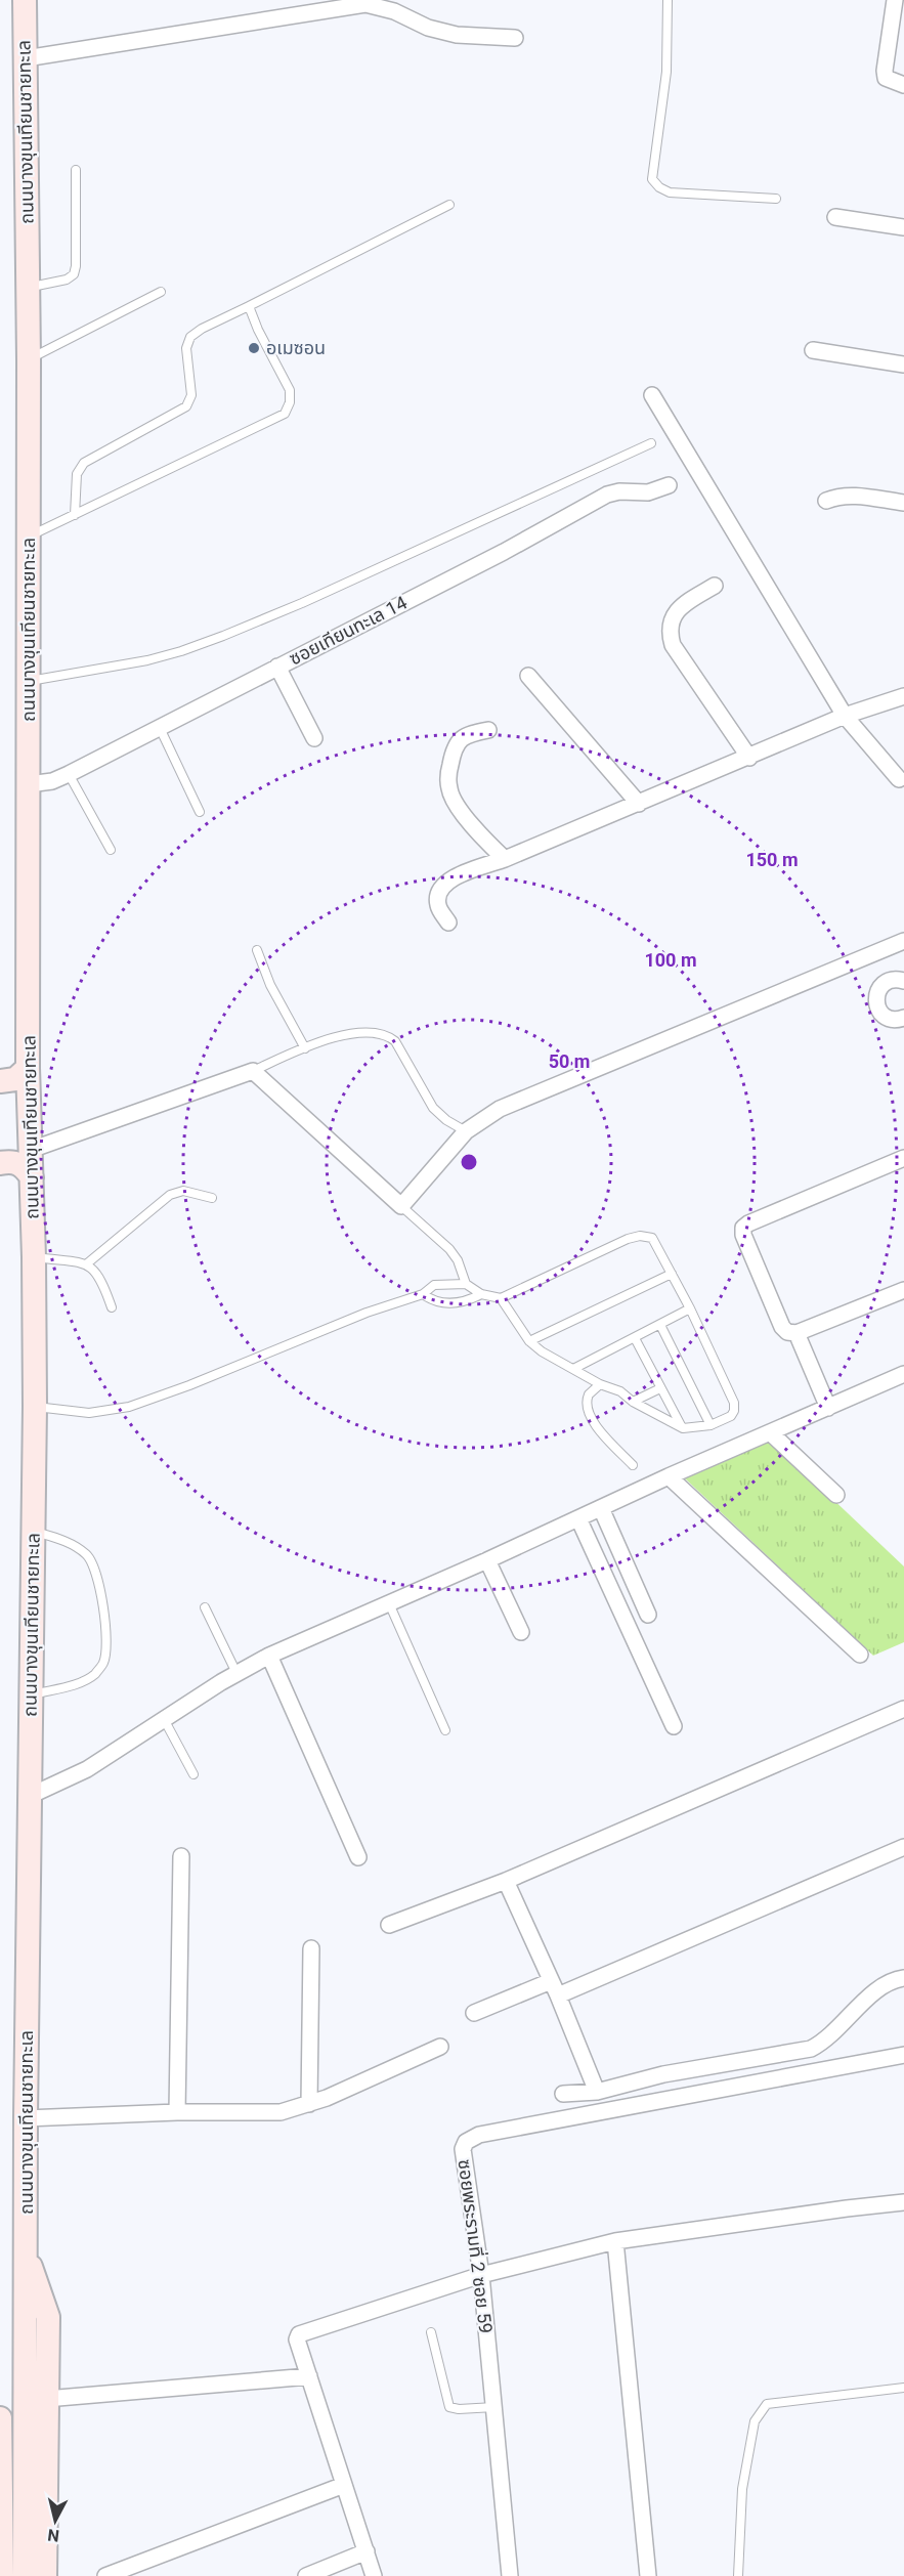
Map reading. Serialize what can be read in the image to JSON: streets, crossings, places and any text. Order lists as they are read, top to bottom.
{
  "streets": {
    "main road": ["ถนนบางขุนเทียนชายทะเล"],
    "street": ["ซอยเทียนทะเล 14", "ซอยพระรามที่ 2 ซอย 59"]
  },
  "crossings": [
    ["ถนนบางขุนเทียนชายทะเล", "ซอยเทียนทะเล 14"]
  ],
  "places": ["อเมซอน"],
  "north": "bottom",
  "rings": ["150 m", "100 m", "50 m"]
}
